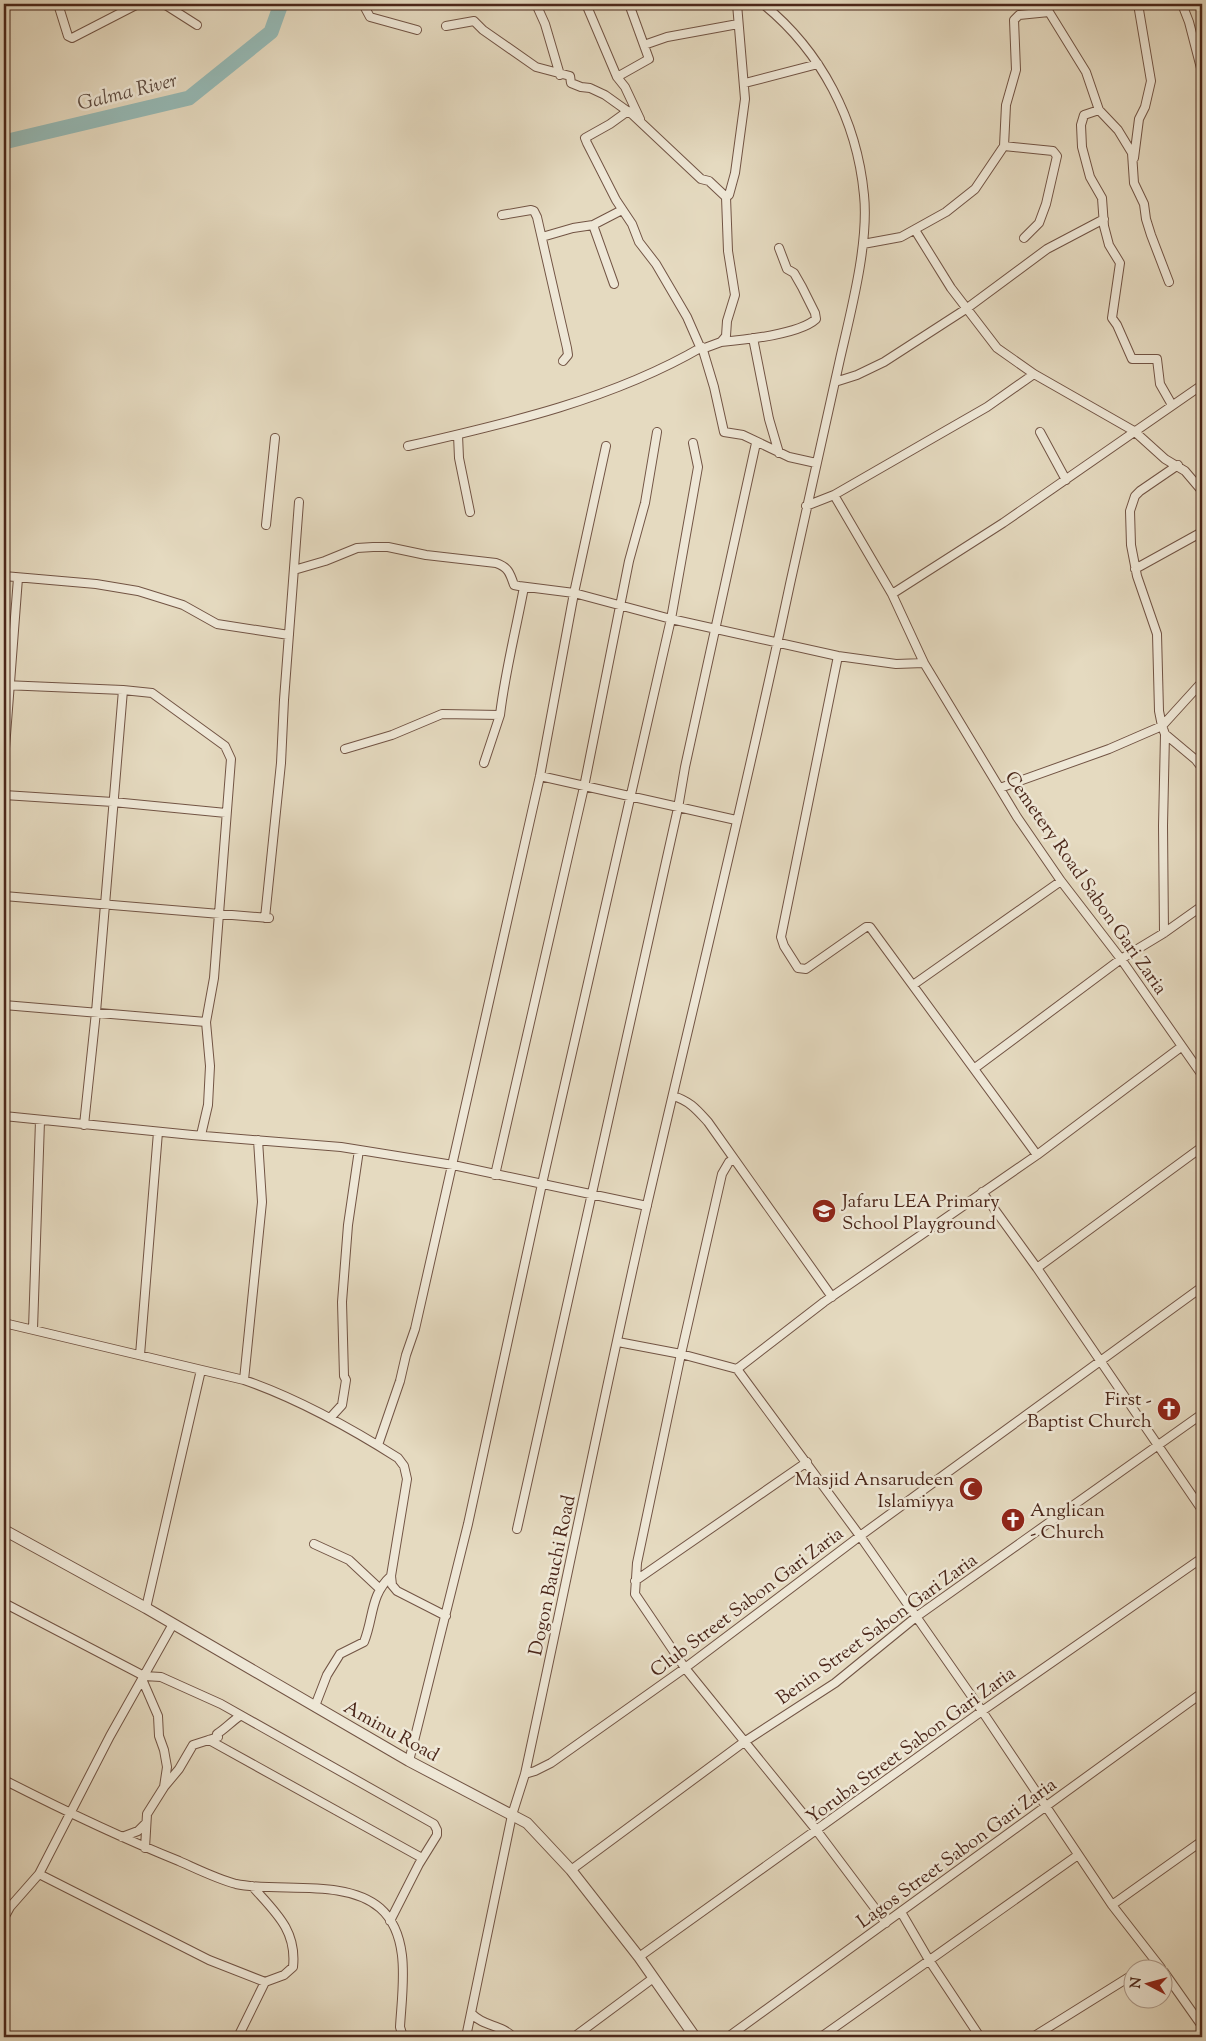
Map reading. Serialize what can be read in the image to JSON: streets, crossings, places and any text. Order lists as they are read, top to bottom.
{
  "streets": {
    "street": [
      "Cemetery Road Sabon Gari Zaria",
      "Dogon Bauchi Road",
      "Club Street Sabon Gari Zaria",
      "Benin Street Sabon Gari Zaria",
      "Aminu Road",
      "Yoruba Street Sabon Gari Zaria",
      "Lagos Street Sabon Gari Zaria"
    ]
  },
  "crossings": [
    ["Dogon Bauchi Road", "Club Street Sabon Gari Zaria"],
    ["Dogon Bauchi Road", "Aminu Road"],
    ["Benin Street Sabon Gari Zaria", "Aminu Road"],
    ["Aminu Road", "Yoruba Street Sabon Gari Zaria"]
  ],
  "water": ["Galma River"],
  "places": {
    "school or university": ["Jafaru LEA Primary School Playground"],
    "church": ["First - Baptist Church", "Anglican - Church"],
    "mosque": ["Masjid Ansarudeen Islamiyya"]
  },
  "north": "left"
}
